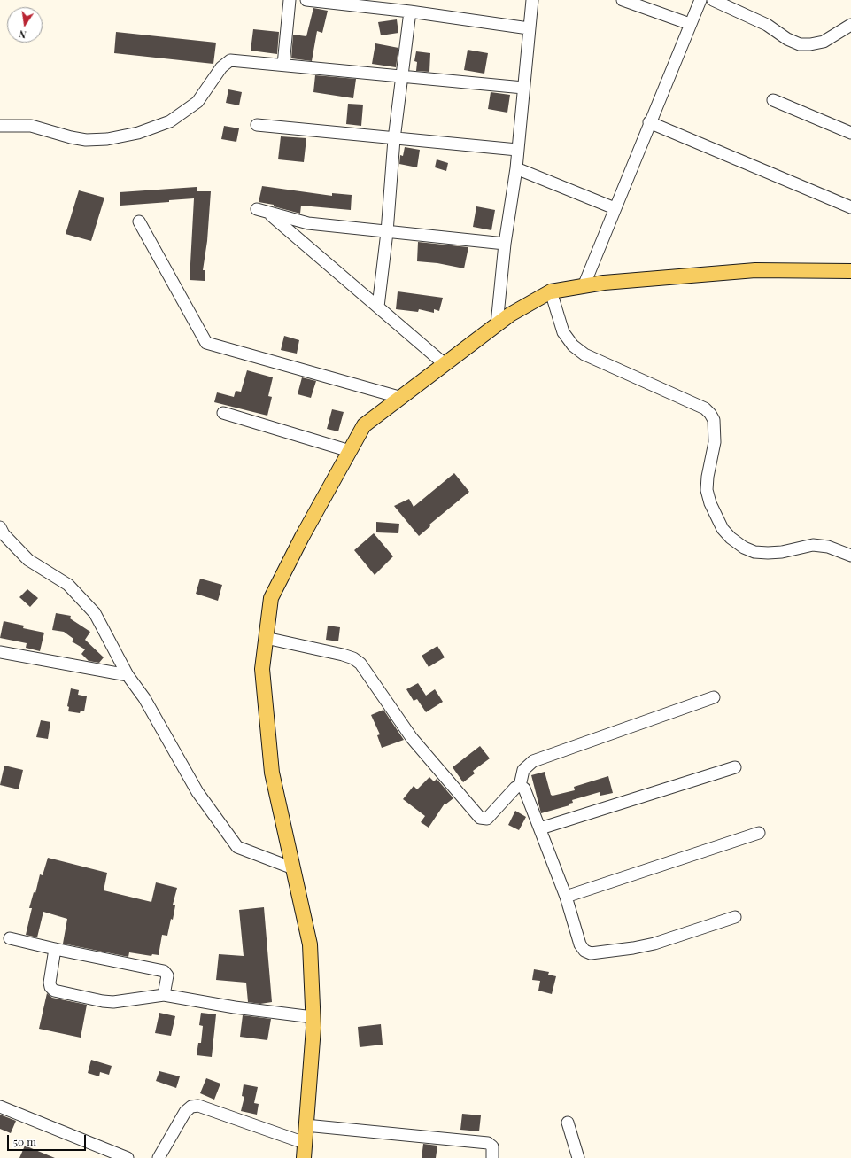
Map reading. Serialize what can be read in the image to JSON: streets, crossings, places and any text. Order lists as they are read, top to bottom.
{
  "scale_bar": "50 m",
  "north": "bottom"
}
